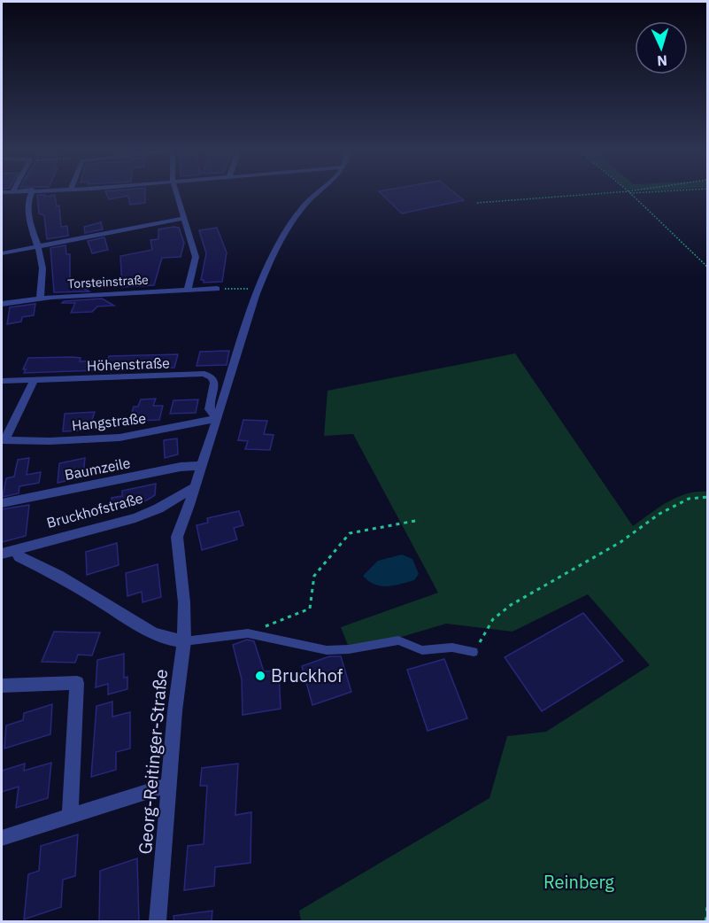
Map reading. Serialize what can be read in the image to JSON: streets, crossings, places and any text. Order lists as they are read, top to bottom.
{
  "streets": {
    "street": [
      "Torsteinstraße",
      "Höhenstraße",
      "Hangstraße",
      "Baumzeile",
      "Bruckhofstraße",
      "Georg-Reitinger-Straße"
    ]
  },
  "crossings": [
    ["Höhenstraße", "Hangstraße"]
  ],
  "parks": ["Reinberg"],
  "places": ["Bruckhof"],
  "north": "bottom"
}
